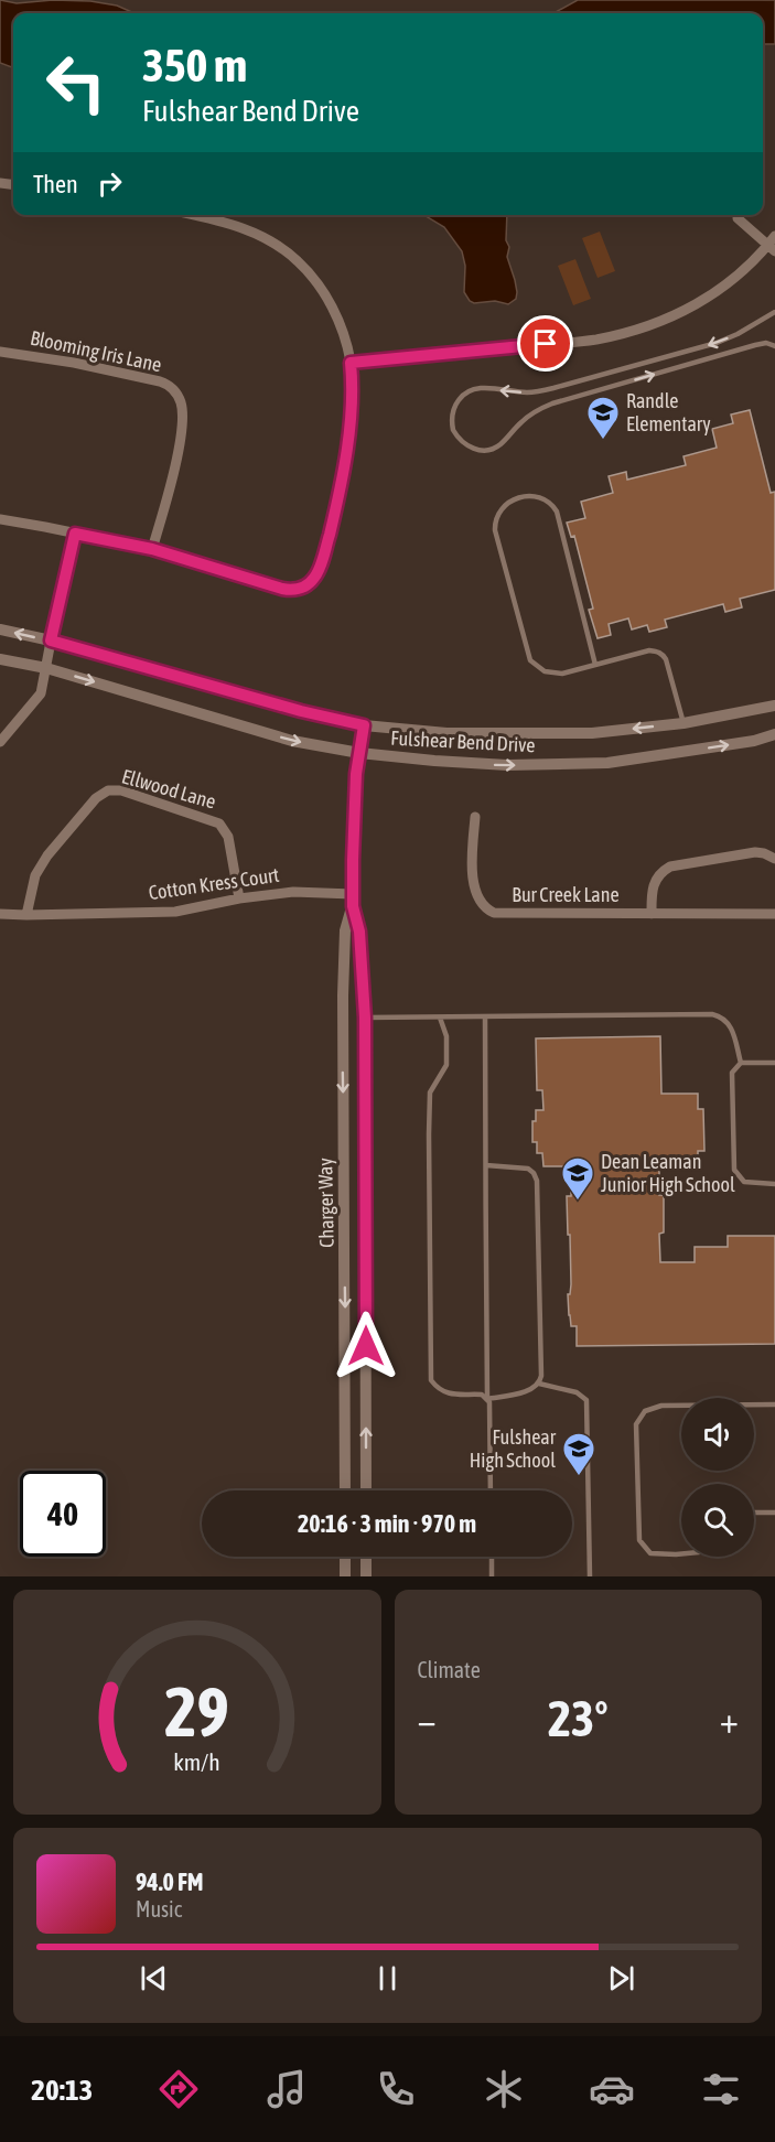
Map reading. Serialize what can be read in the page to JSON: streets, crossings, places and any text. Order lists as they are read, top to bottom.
{
  "streets": {
    "street": [
      "Blooming Iris Lane",
      "Fulshear Bend Drive",
      "Ellwood Lane",
      "Cotton Kress Court",
      "Bur Creek Lane",
      "Charger Way"
    ]
  },
  "crossings": [
    ["Fulshear Bend Drive", "Charger Way"],
    ["Ellwood Lane", "Cotton Kress Court"],
    ["Cotton Kress Court", "Charger Way"]
  ],
  "places": {
    "school or university": ["Randle Elementary", "Dean Leaman Junior High School", "Fulshear High School"]
  },
  "page": {
    "turn": ["350 m", "Fulshear Bend Drive"],
    "then": "Then",
    "limit": "40",
    "trip": "20:16 · 3 min · 970 m",
    "tile": "Climate",
    "heat": ["−", "23°", "+"],
    "song": ["94.0 FM", "Music"],
    "tabs": "20:13",
    "gauge": ["29", "km/h"]
  }
}
